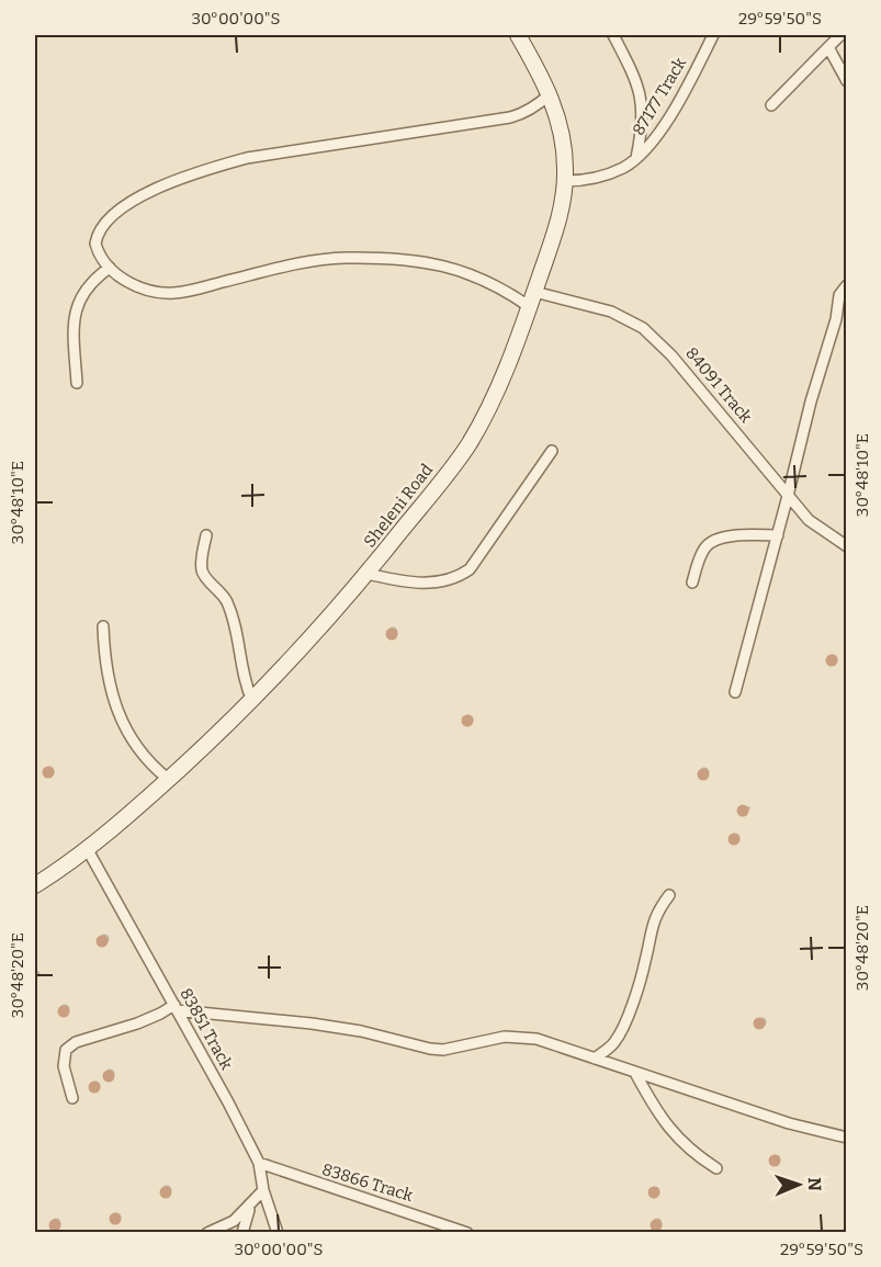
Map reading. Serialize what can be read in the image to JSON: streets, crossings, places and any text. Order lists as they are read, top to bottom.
{
  "streets": {
    "street": [
      "87177 Track",
      "84091 Track",
      "Sheleni Road",
      "83851 Track",
      "83866 Track"
    ]
  },
  "crossings": [
    ["87177 Track", "Sheleni Road"],
    ["84091 Track", "Sheleni Road"],
    ["Sheleni Road", "83851 Track"],
    ["83851 Track", "83866 Track"]
  ],
  "north": "right",
  "coordinates": [
    "30°00'00\"S",
    "29°59'50\"S",
    "30°48'10\"E",
    "30°48'20\"E"
  ]
}
